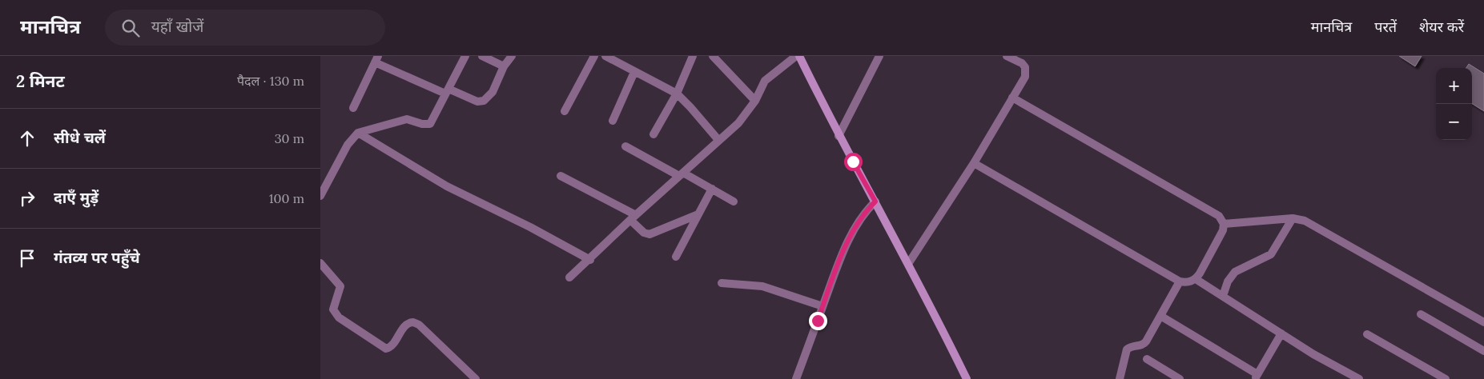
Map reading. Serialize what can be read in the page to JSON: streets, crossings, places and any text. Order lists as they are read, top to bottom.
{
  "page": {
    "header": "मानचित्र",
    "search": "यहाँ खोजें",
    "nav": ["मानचित्र", "परतें", "शेयर करें"],
    "heading": ["2 मिनट", "पैदल · 130 m"],
    "map_buttons": ["+", "−"],
    "list": [
      ["सीधे चलें", "30 m"],
      ["दाएँ मुड़ें", "100 m"],
      "गंतव्य पर पहुँचे"
    ]
  }
}
